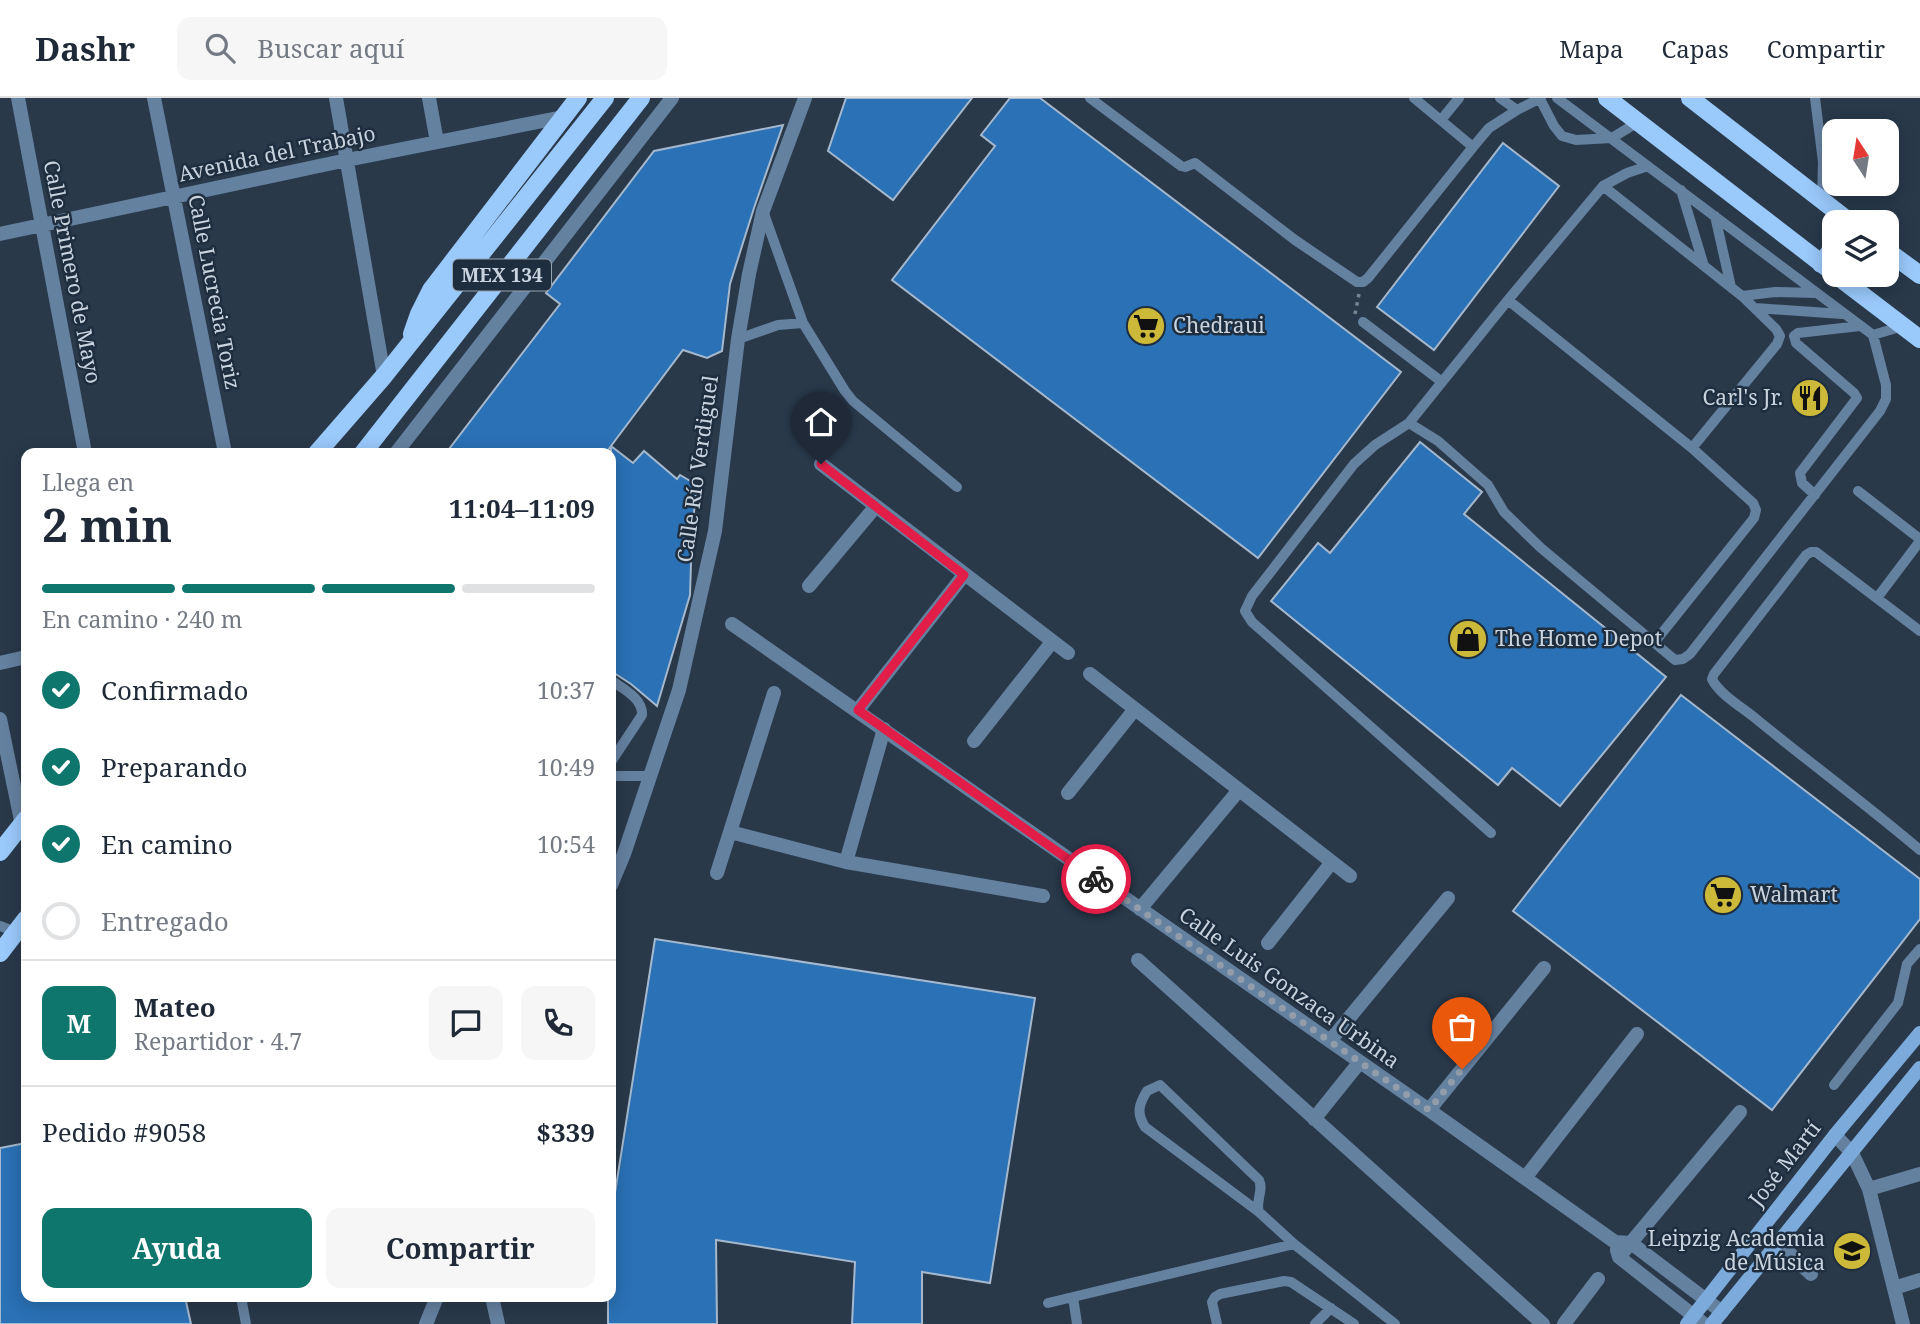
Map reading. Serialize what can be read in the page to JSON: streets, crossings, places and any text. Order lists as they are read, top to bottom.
{
  "streets": {
    "main road": ["MEX 134", "José Martí"],
    "street": [
      "Avenida del Trabajo",
      "Calle Primero de Mayo",
      "Calle Lucrecia Toriz",
      "Calle Río Verdiguel",
      "Calle Luis Gonzaca Urbina"
    ]
  },
  "crossings": [
    ["Avenida del Trabajo", "Calle Primero de Mayo"],
    ["Avenida del Trabajo", "Calle Lucrecia Toriz"],
    ["Calle Luis Gonzaca Urbina", "José Martí"]
  ],
  "places": {
    "supermarket": ["Chedraui", "Walmart"],
    "restaurant": ["Carl's Jr."],
    "shop": ["The Home Depot"],
    "school or university": ["Leipzig Academia de Música"]
  },
  "north": "top",
  "page": {
    "header": "Dashr",
    "search": "Buscar aquí",
    "nav": ["Mapa", "Capas", "Compartir"],
    "heading": ["2 min", "Llega en", "11:04–11:09"],
    "panel": [
      "Mateo",
      "Repartidor · 4.7",
      "Pedido #9058",
      "$339"
    ],
    "bar": "En camino · 240 m",
    "list": [
      ["Confirmado", "10:37"],
      ["Preparando", "10:49"],
      ["En camino", "10:54"],
      "Entregado"
    ],
    "round": "M",
    "buttons": ["Ayuda", "Compartir"]
  }
}
